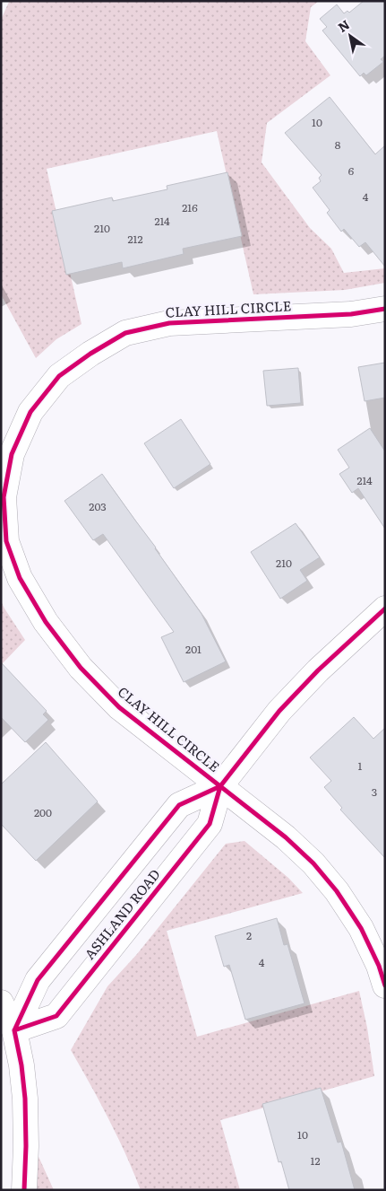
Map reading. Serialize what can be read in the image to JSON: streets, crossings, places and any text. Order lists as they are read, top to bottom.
{
  "streets": {
    "street": ["CLAY HILL CIRCLE", "ASHLAND ROAD"]
  },
  "crossings": [
    ["CLAY HILL CIRCLE", "ASHLAND ROAD"]
  ],
  "house_numbers": [
    "10",
    "8",
    "6",
    "4",
    "216",
    "214",
    "210",
    "212",
    "214",
    "203",
    "210",
    "201",
    "1",
    "3",
    "200",
    "2",
    "4",
    "10",
    "12"
  ],
  "north": "top left"
}
